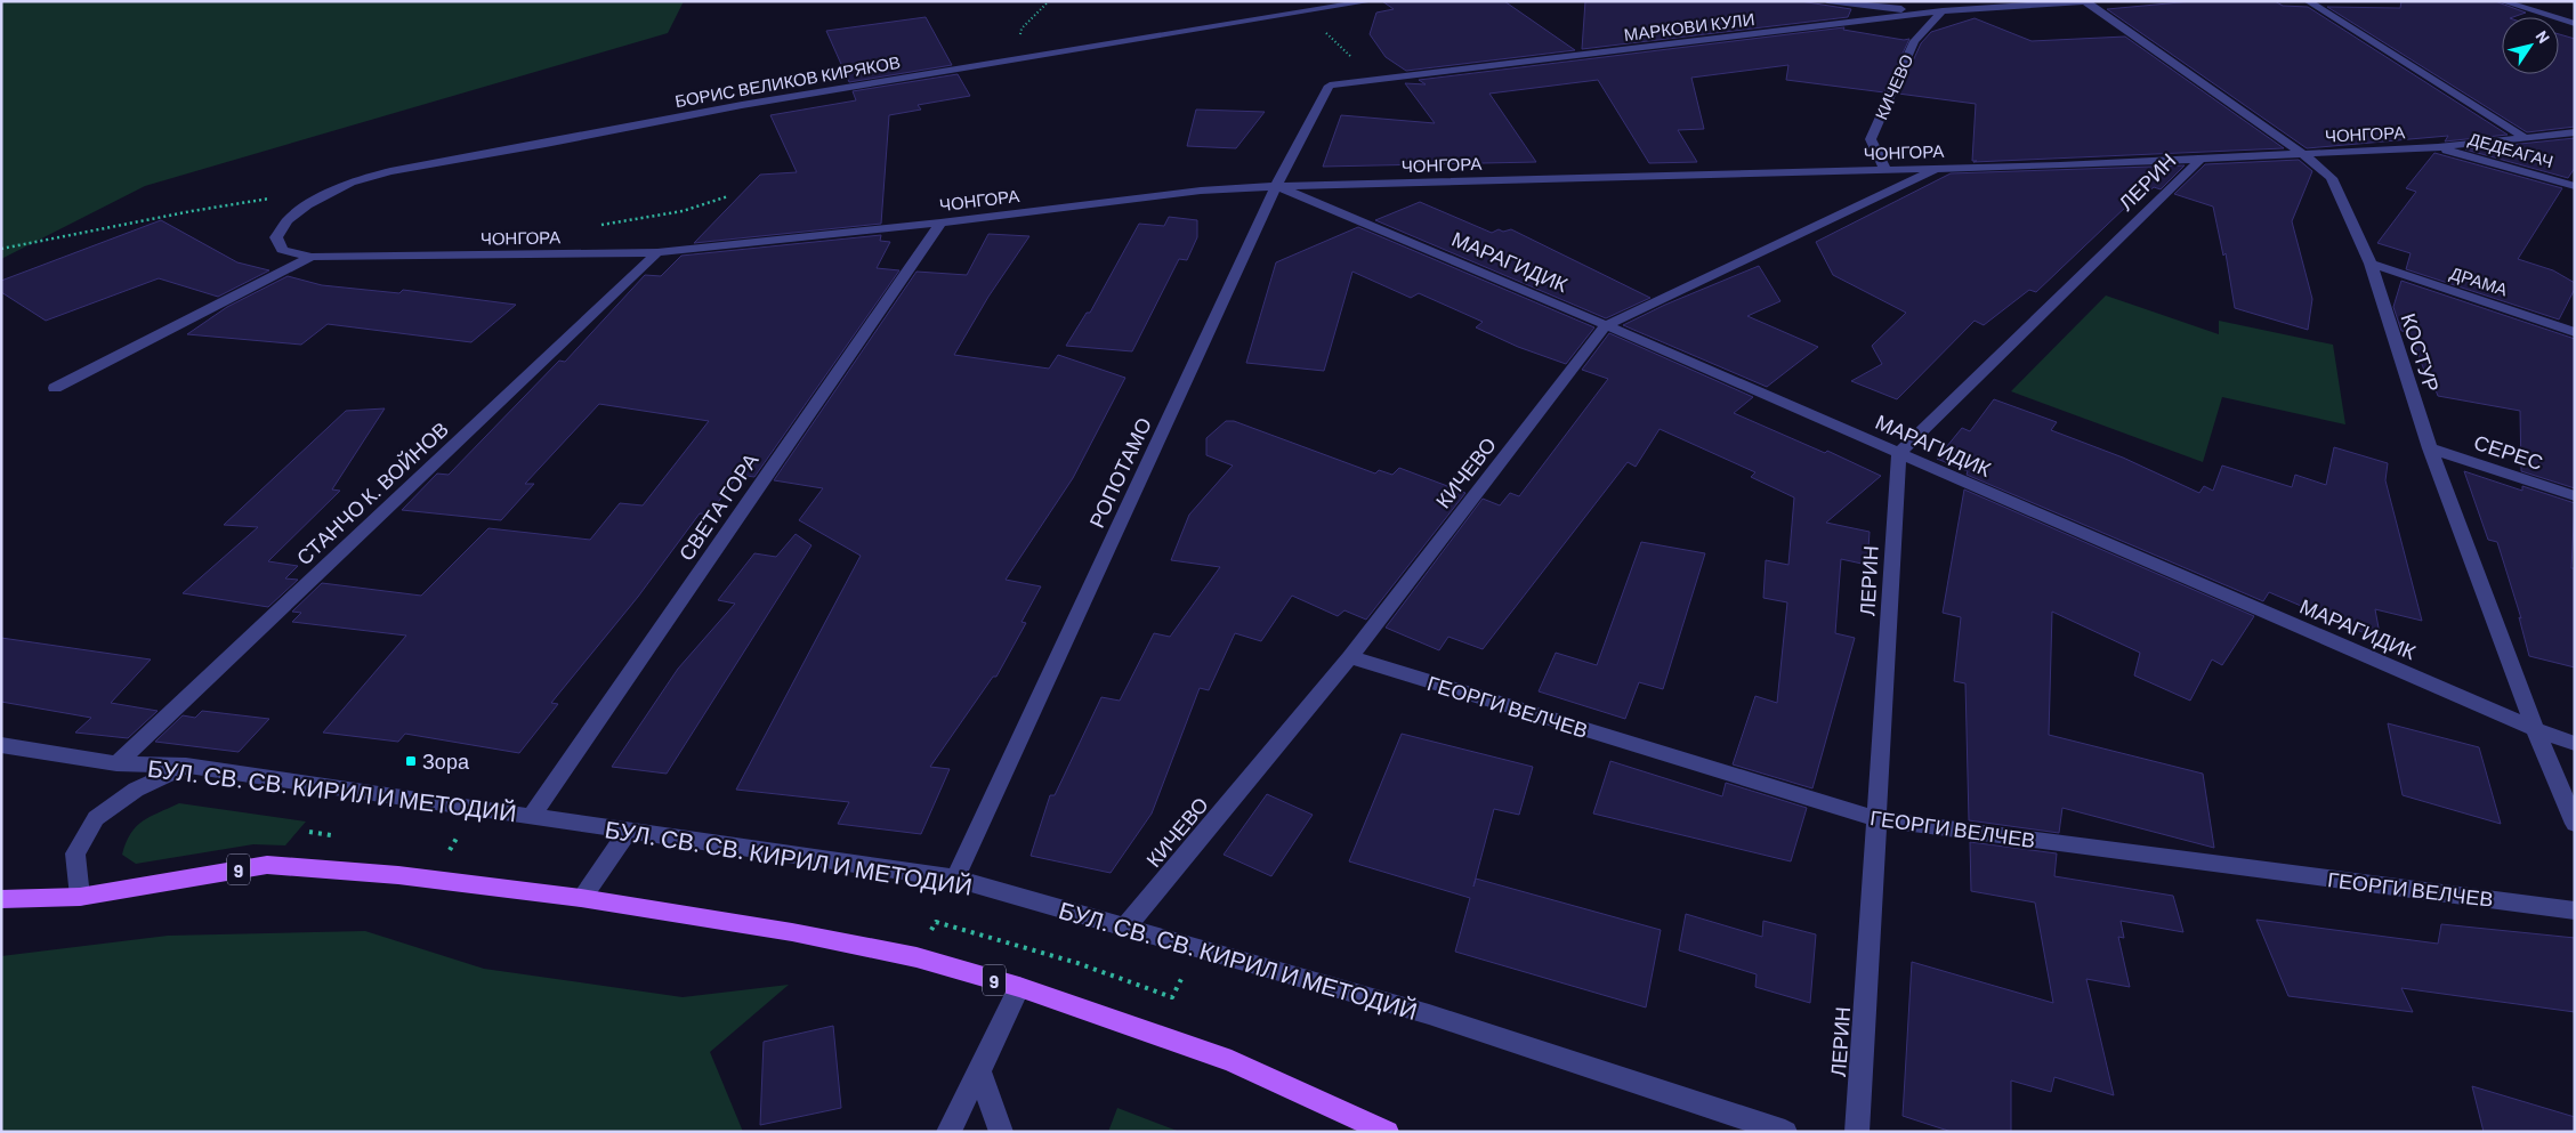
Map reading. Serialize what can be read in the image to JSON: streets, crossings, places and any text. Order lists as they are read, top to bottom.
{
  "streets": {
    "main road": ["9"],
    "street": [
      "МАРКОВИ КУЛИ",
      "БОРИС ВЕЛИКОВ КИРЯКОВ",
      "КИЧЕВО",
      "ЧОНГОРА",
      "ДЕДЕАГАЧ",
      "ЛЕРИН",
      "МАРАГИДИК",
      "ДРАМА",
      "КОСТУР",
      "СЕРЕС",
      "РОПОТАМО",
      "СТАНЧО К. ВОЙНОВ",
      "СВЕТА ГОРА",
      "ГЕОРГИ ВЕЛЧЕВ",
      "БУЛ. СВ. СВ. КИРИЛ И МЕТОДИЙ"
    ]
  },
  "crossings": [
    ["МАРКОВИ КУЛИ", "КИЧЕВО"],
    ["МАРКОВИ КУЛИ", "КОСТУР"],
    ["МАРКОВИ КУЛИ", "РОПОТАМО"],
    ["БОРИС ВЕЛИКОВ КИРЯКОВ", "ЧОНГОРА"],
    ["КИЧЕВО", "ЧОНГОРА"],
    ["КИЧЕВО", "МАРАГИДИК"],
    ["КИЧЕВО", "ГЕОРГИ ВЕЛЧЕВ"],
    ["КИЧЕВО", "БУЛ. СВ. СВ. КИРИЛ И МЕТОДИЙ"],
    ["ЧОНГОРА", "ДЕДЕАГАЧ"],
    ["ЧОНГОРА", "ЛЕРИН"],
    ["ЧОНГОРА", "МАРАГИДИК"],
    ["ЧОНГОРА", "КОСТУР"],
    ["ЧОНГОРА", "РОПОТАМО"],
    ["ЧОНГОРА", "СТАНЧО К. ВОЙНОВ"],
    ["ЧОНГОРА", "СВЕТА ГОРА"],
    ["ЛЕРИН", "МАРАГИДИК"],
    ["ЛЕРИН", "ГЕОРГИ ВЕЛЧЕВ"],
    ["МАРАГИДИК", "КОСТУР"],
    ["МАРАГИДИК", "РОПОТАМО"],
    ["ДРАМА", "КОСТУР"],
    ["КОСТУР", "СЕРЕС"],
    ["РОПОТАМО", "БУЛ. СВ. СВ. КИРИЛ И МЕТОДИЙ"],
    ["СТАНЧО К. ВОЙНОВ", "БУЛ. СВ. СВ. КИРИЛ И МЕТОДИЙ"],
    ["СВЕТА ГОРА", "БУЛ. СВ. СВ. КИРИЛ И МЕТОДИЙ"]
  ],
  "places": {
    "transit": ["Зора"]
  },
  "north": "top right"
}
